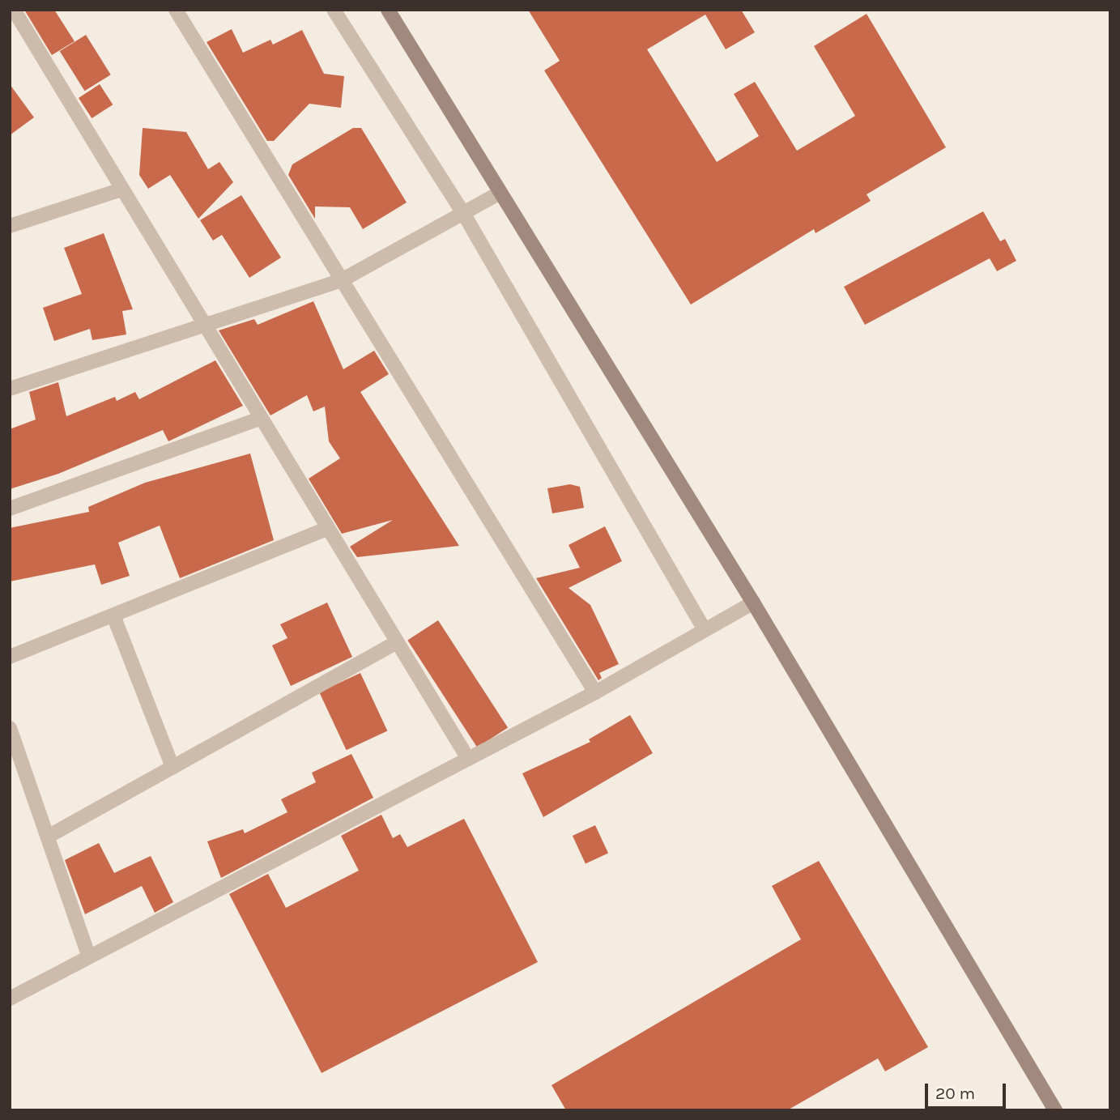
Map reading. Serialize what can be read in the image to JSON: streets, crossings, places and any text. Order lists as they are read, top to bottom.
{
  "scale_bar": "20 m"
}
